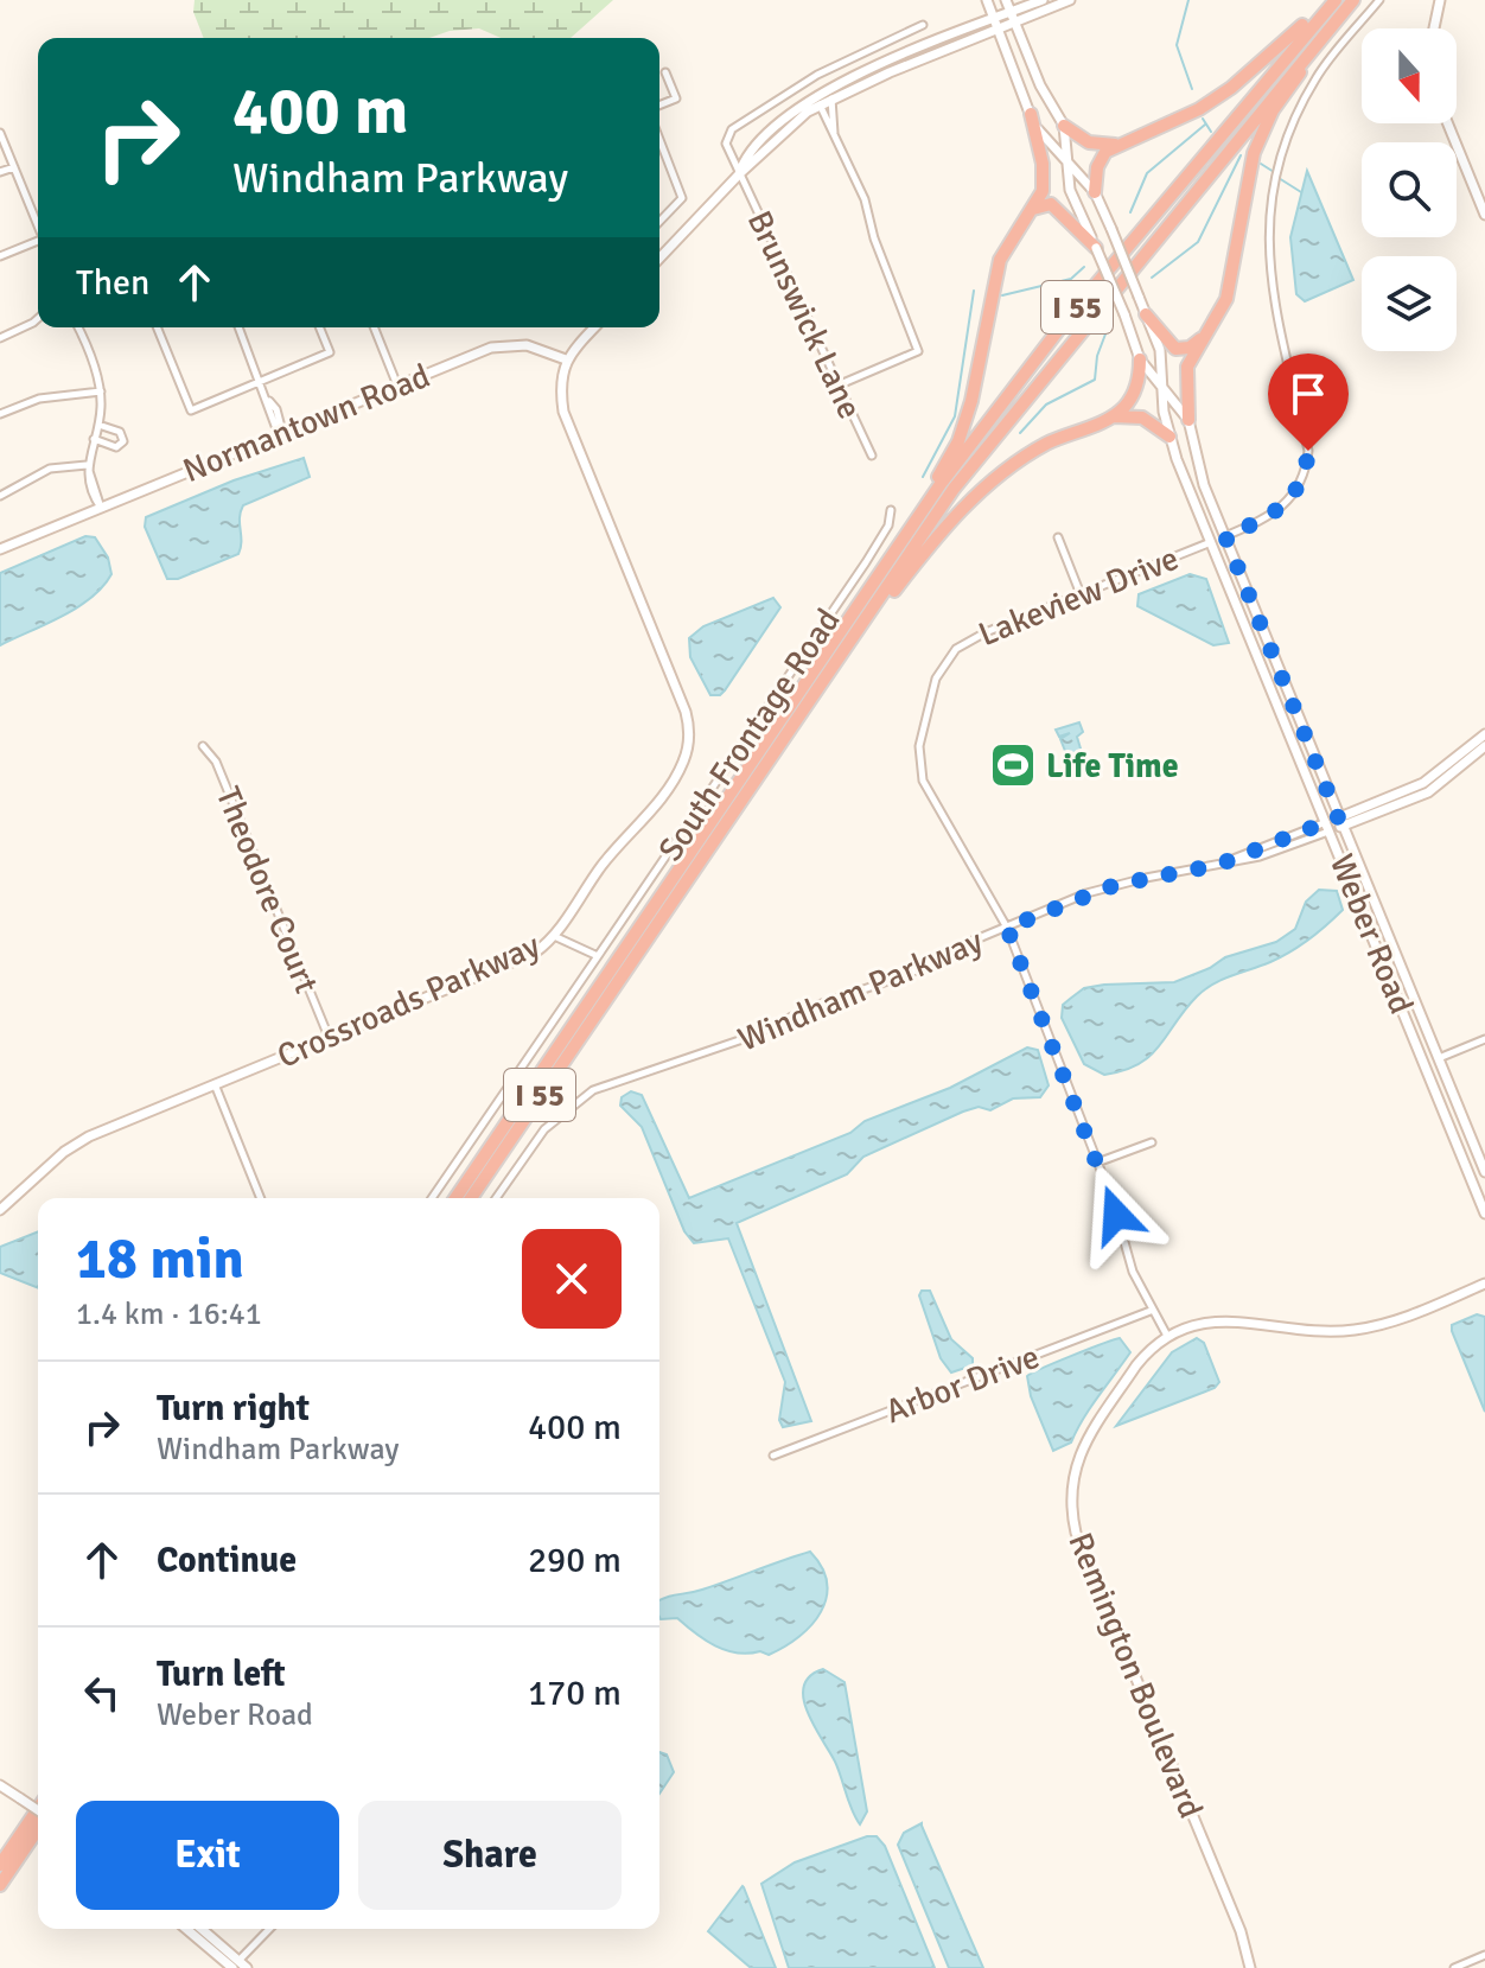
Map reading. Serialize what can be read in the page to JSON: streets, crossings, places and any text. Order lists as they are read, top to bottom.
{
  "streets": {
    "highway": ["I 55"],
    "street": [
      "Brunswick Lane",
      "Normantown Road",
      "Lakeview Drive",
      "South Frontage Road",
      "Theodore Court",
      "Weber Road",
      "Windham Parkway",
      "Crossroads Parkway",
      "Arbor Drive",
      "Remington Boulevard"
    ]
  },
  "crossings": [
    ["Normantown Road", "Crossroads Parkway"],
    ["Lakeview Drive", "Weber Road"],
    ["Lakeview Drive", "Windham Parkway"],
    ["Lakeview Drive", "Arbor Drive"],
    ["Lakeview Drive", "Remington Boulevard"],
    ["Theodore Court", "Crossroads Parkway"],
    ["Weber Road", "Windham Parkway"]
  ],
  "places": {
    "sports": ["Life Time"]
  },
  "north": "bottom",
  "page": {
    "turn": ["400 m", "Windham Parkway"],
    "then": "Then",
    "heading": ["18 min", "1.4 km · 16:41"],
    "list": [
      {
        "name": "Turn right",
        "note": "Windham Parkway",
        "value": "400 m"
      },
      {
        "name": "Continue",
        "value": "290 m"
      },
      {
        "name": "Turn left",
        "note": "Weber Road",
        "value": "170 m"
      }
    ],
    "buttons": ["Exit", "Share"]
  }
}
